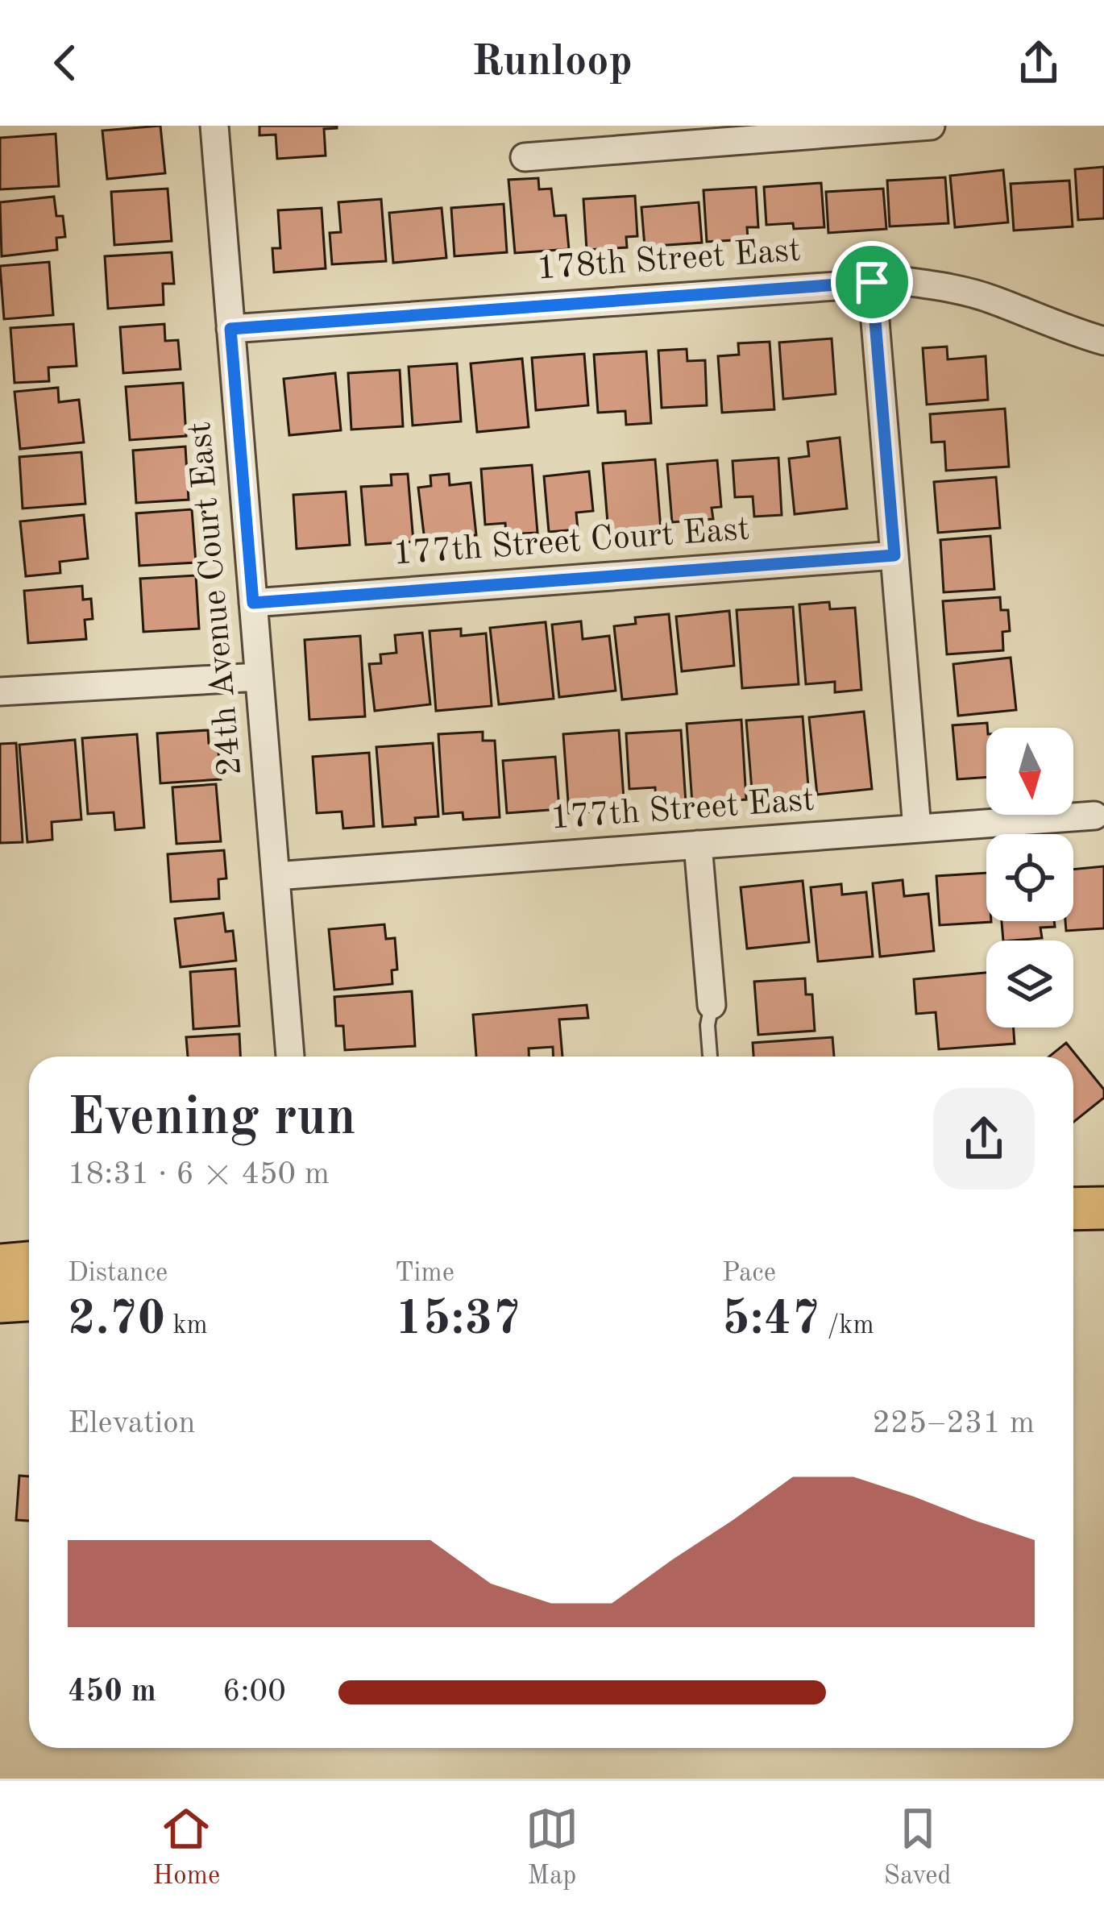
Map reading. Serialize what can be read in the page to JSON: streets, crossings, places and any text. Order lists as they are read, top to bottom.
{
  "streets": {
    "street": [
      "178th Street East",
      "177th Street Court East",
      "24th Avenue Court East",
      "177th Street East"
    ]
  },
  "crossings": [
    ["178th Street East", "24th Avenue Court East"],
    ["177th Street Court East", "24th Avenue Court East"],
    ["24th Avenue Court East", "177th Street East"]
  ],
  "north": "bottom",
  "page": {
    "header": "Runloop",
    "heading": ["Evening run", "18:31 · 6 × 450 m"],
    "stats": [
      ["Distance", "2.70 km"],
      ["Time", "15:37"],
      ["Pace", "5:47 /km"]
    ],
    "chart": ["Elevation", "225–231 m"],
    "list": [
      {
        "name": "450 m",
        "note": "6:00"
      }
    ],
    "tabs": ["Home", "Map", "Saved"]
  }
}
